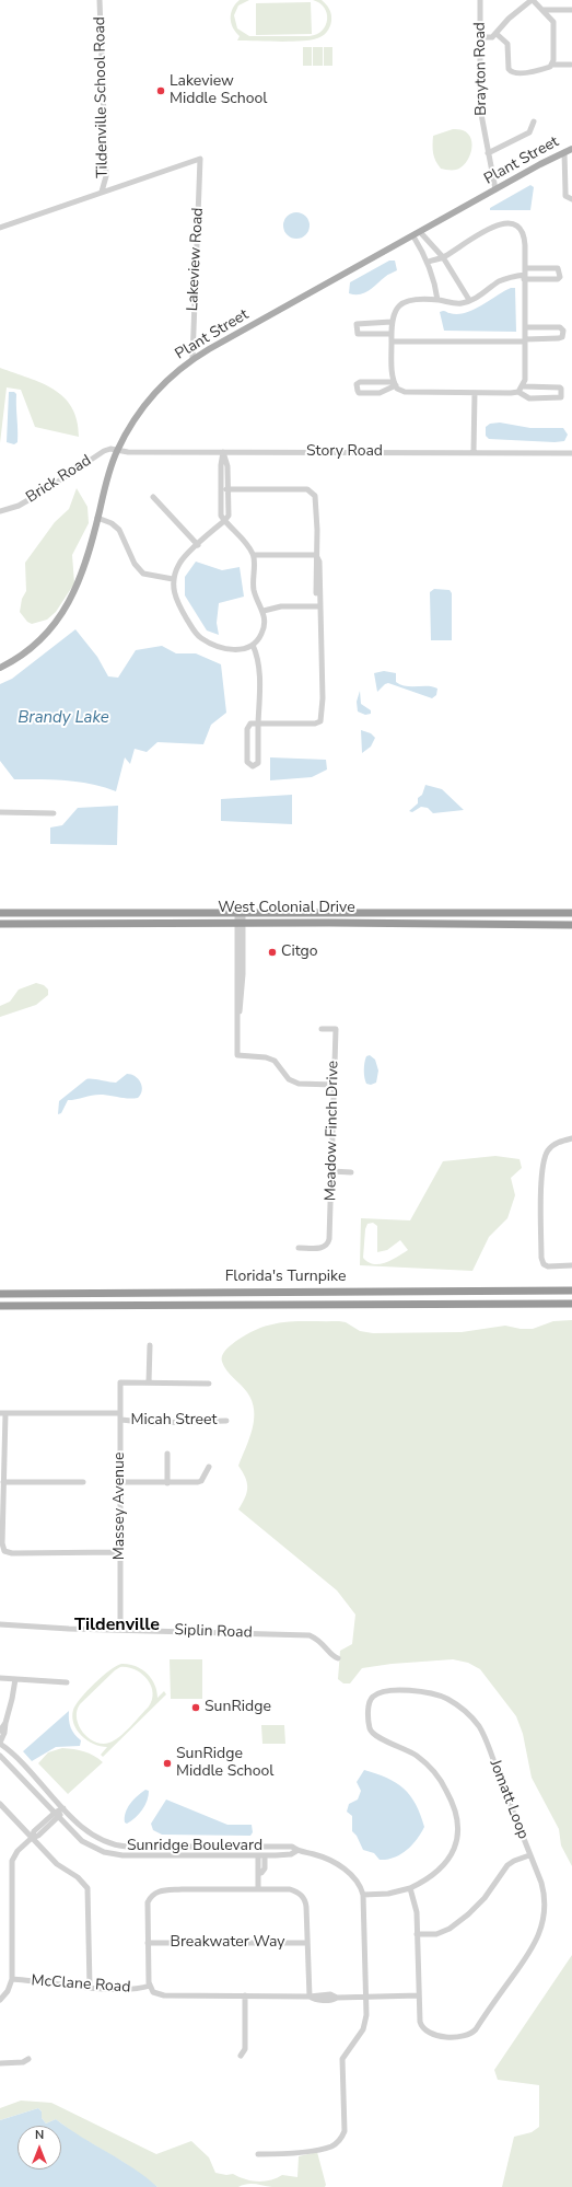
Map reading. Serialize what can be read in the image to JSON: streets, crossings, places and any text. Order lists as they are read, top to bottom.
{
  "streets": {
    "highway": ["West Colonial Drive", "Florida's Turnpike"],
    "main road": ["Plant Street"],
    "street": [
      "Brayton Road",
      "Tildenville School Road",
      "Lakeview Road",
      "Story Road",
      "Brick Road",
      "Meadow Finch Drive",
      "Micah Street",
      "Massey Avenue",
      "Siplin Road",
      "Jomatt Loop",
      "Sunridge Boulevard",
      "Breakwater Way",
      "McClane Road"
    ]
  },
  "crossings": [
    ["Brayton Road", "Plant Street"],
    ["Tildenville School Road", "Lakeview Road"],
    ["Plant Street", "Lakeview Road"],
    ["Plant Street", "Story Road"],
    ["Plant Street", "Brick Road"],
    ["Story Road", "Brick Road"],
    ["Micah Street", "Massey Avenue"],
    ["Massey Avenue", "Siplin Road"],
    ["Jomatt Loop", "Sunridge Boulevard"]
  ],
  "districts": ["Tildenville"],
  "water": ["Brandy Lake"],
  "places": [
    "Lakeview Middle School",
    "Citgo",
    "SunRidge",
    "SunRidge Middle School"
  ],
  "north": "top"
}
